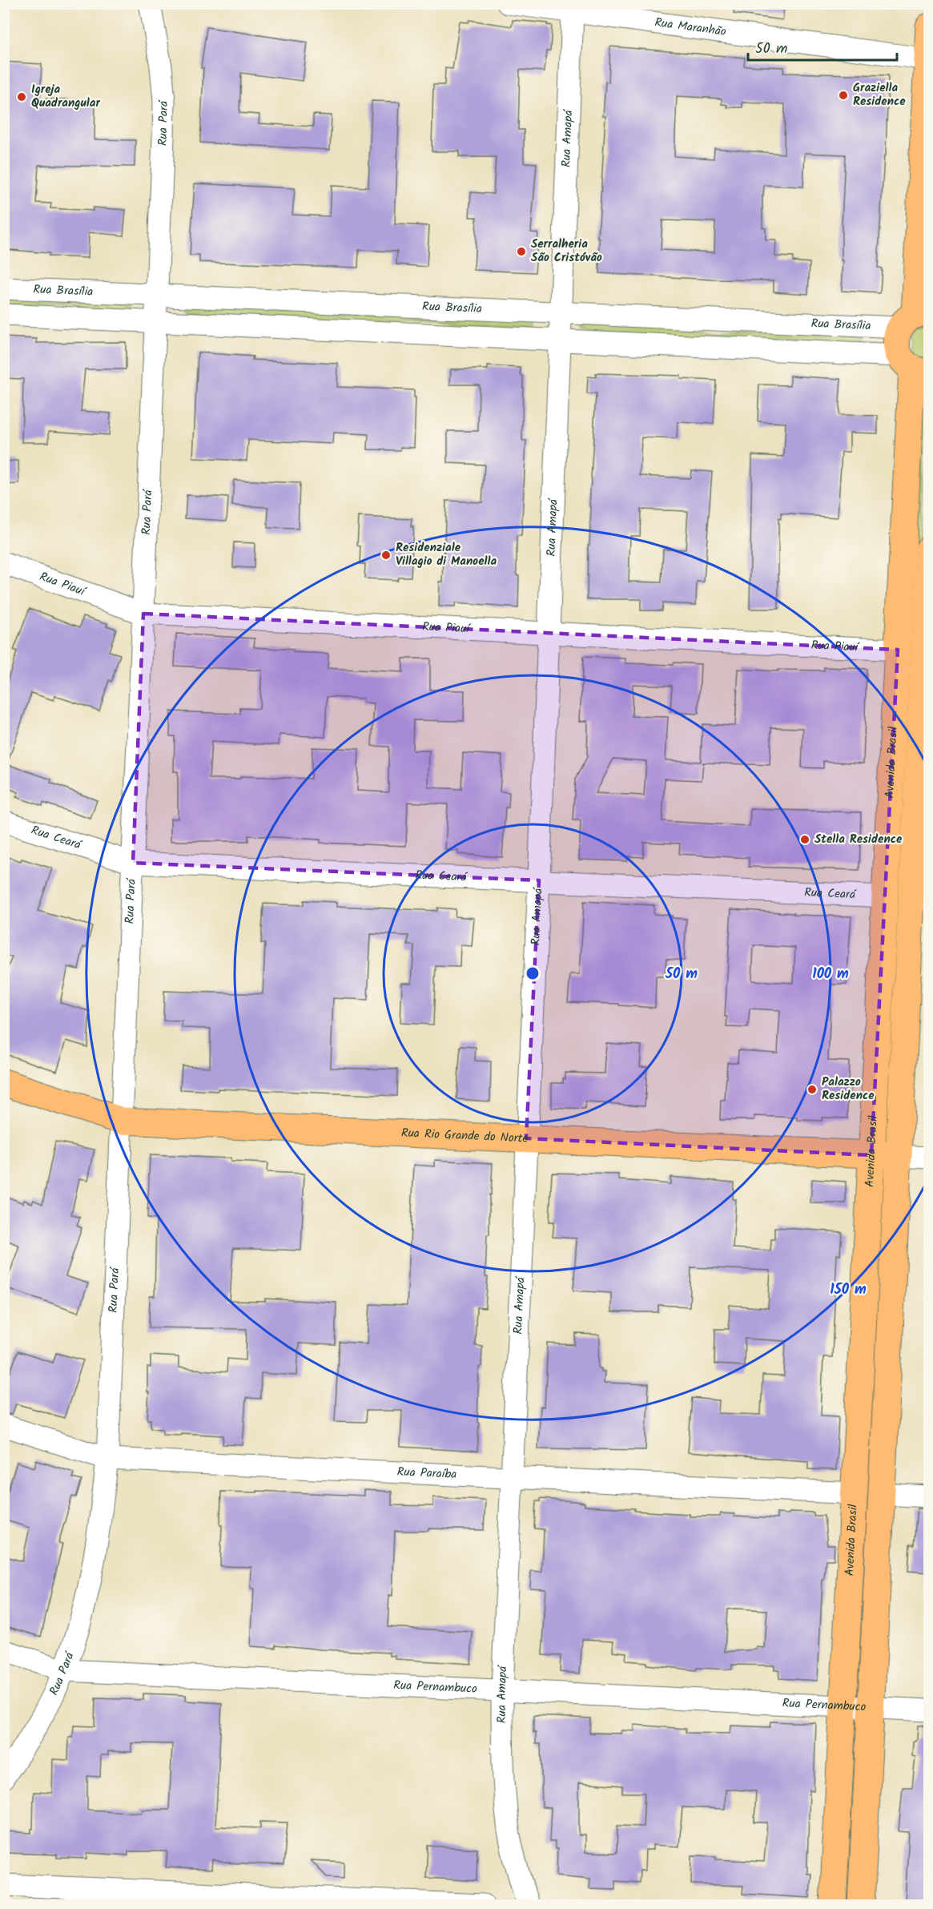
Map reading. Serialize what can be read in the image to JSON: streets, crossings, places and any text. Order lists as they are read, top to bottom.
{
  "streets": {
    "main road": ["Avenida Brasil", "Rua Rio Grande do Norte"],
    "street": [
      "Rua Maranhão",
      "Rua Pará",
      "Rua Amapá",
      "Rua Brasília",
      "Rua Piauí",
      "Rua Ceará",
      "Rua Paraíba",
      "Rua Pernambuco"
    ]
  },
  "crossings": [
    ["Rua Maranhão", "Rua Amapá"],
    ["Rua Pará", "Rua Brasília"],
    ["Rua Pará", "Rua Piauí"],
    ["Rua Pará", "Rua Ceará"],
    ["Rua Pará", "Rua Rio Grande do Norte"],
    ["Rua Pará", "Rua Paraíba"],
    ["Rua Pará", "Rua Pernambuco"],
    ["Rua Amapá", "Rua Brasília"],
    ["Rua Amapá", "Rua Piauí"],
    ["Rua Amapá", "Rua Ceará"],
    ["Rua Amapá", "Rua Rio Grande do Norte"],
    ["Rua Amapá", "Rua Paraíba"],
    ["Rua Amapá", "Rua Pernambuco"],
    ["Rua Brasília", "Avenida Brasil"],
    ["Rua Piauí", "Avenida Brasil"],
    ["Avenida Brasil", "Rua Ceará"],
    ["Avenida Brasil", "Rua Rio Grande do Norte"],
    ["Avenida Brasil", "Rua Paraíba"],
    ["Avenida Brasil", "Rua Pernambuco"]
  ],
  "places": [
    "Graziella Residence",
    "Igreja Quadrangular",
    "Serralheria São Cristóvão",
    "Residenziale Villagio di Manoella",
    "Stella Residence",
    "Palazzo Residence"
  ],
  "scale_bar": "50 m",
  "rings": ["50 m", "100 m", "150 m"]
}
